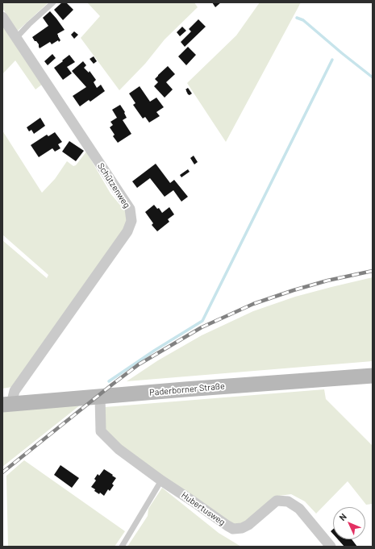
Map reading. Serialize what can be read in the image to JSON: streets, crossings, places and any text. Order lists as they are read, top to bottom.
{
  "streets": {
    "main road": ["Paderborner Straße"],
    "street": ["Schützenweg", "Hubertusweg"]
  },
  "crossings": [
    ["Schützenweg", "Paderborner Straße"],
    ["Paderborner Straße", "Hubertusweg"]
  ],
  "north": "top left"
}
